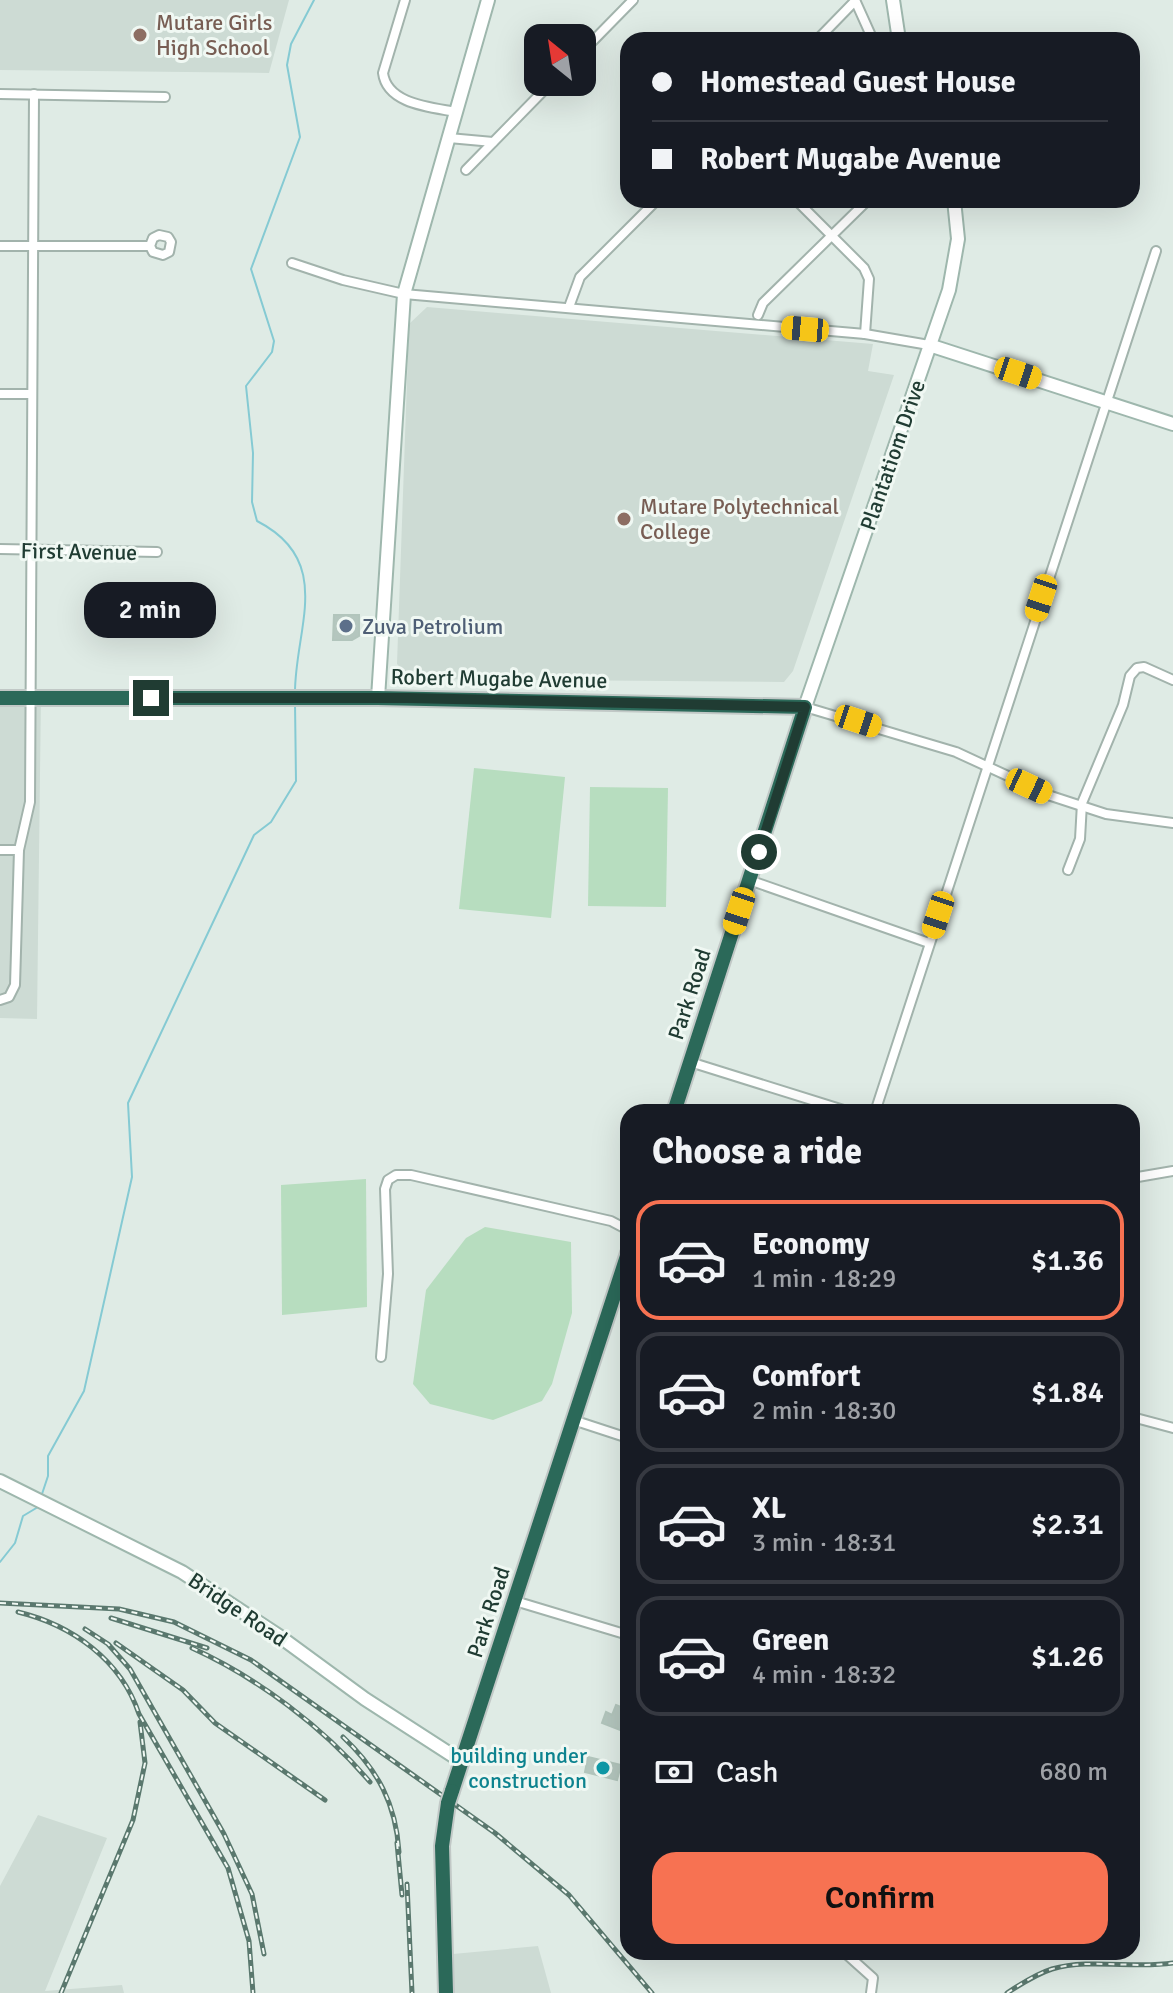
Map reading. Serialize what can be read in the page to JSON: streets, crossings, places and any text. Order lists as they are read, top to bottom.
{
  "streets": {
    "highway": ["Robert Mugabe Avenue", "Park Road"],
    "street": ["Plantatiom Drive", "First Avenue", "Bridge Road"]
  },
  "crossings": [
    ["Plantatiom Drive", "Robert Mugabe Avenue"],
    ["Plantatiom Drive", "Park Road"],
    ["Robert Mugabe Avenue", "Park Road"],
    ["Park Road", "Bridge Road"]
  ],
  "places": [
    "Mutare Girls High School",
    "Mutare Polytechnical College",
    "Zuva Petrolium",
    "building under construction"
  ],
  "north": "top left",
  "page": {
    "banner": ["Homestead Guest House", "Robert Mugabe Avenue"],
    "bubble": "2 min",
    "heading": "Choose a ride",
    "list": [
      {
        "name": "Economy",
        "note": "1 min · 18:29",
        "value": "$1.36"
      },
      {
        "name": "Comfort",
        "note": "2 min · 18:30",
        "value": "$1.84"
      },
      {
        "name": "XL",
        "note": "3 min · 18:31",
        "value": "$2.31"
      },
      {
        "name": "Green",
        "note": "4 min · 18:32",
        "value": "$1.26"
      }
    ],
    "pay": ["Cash", "680 m"],
    "buttons": "Confirm"
  }
}
